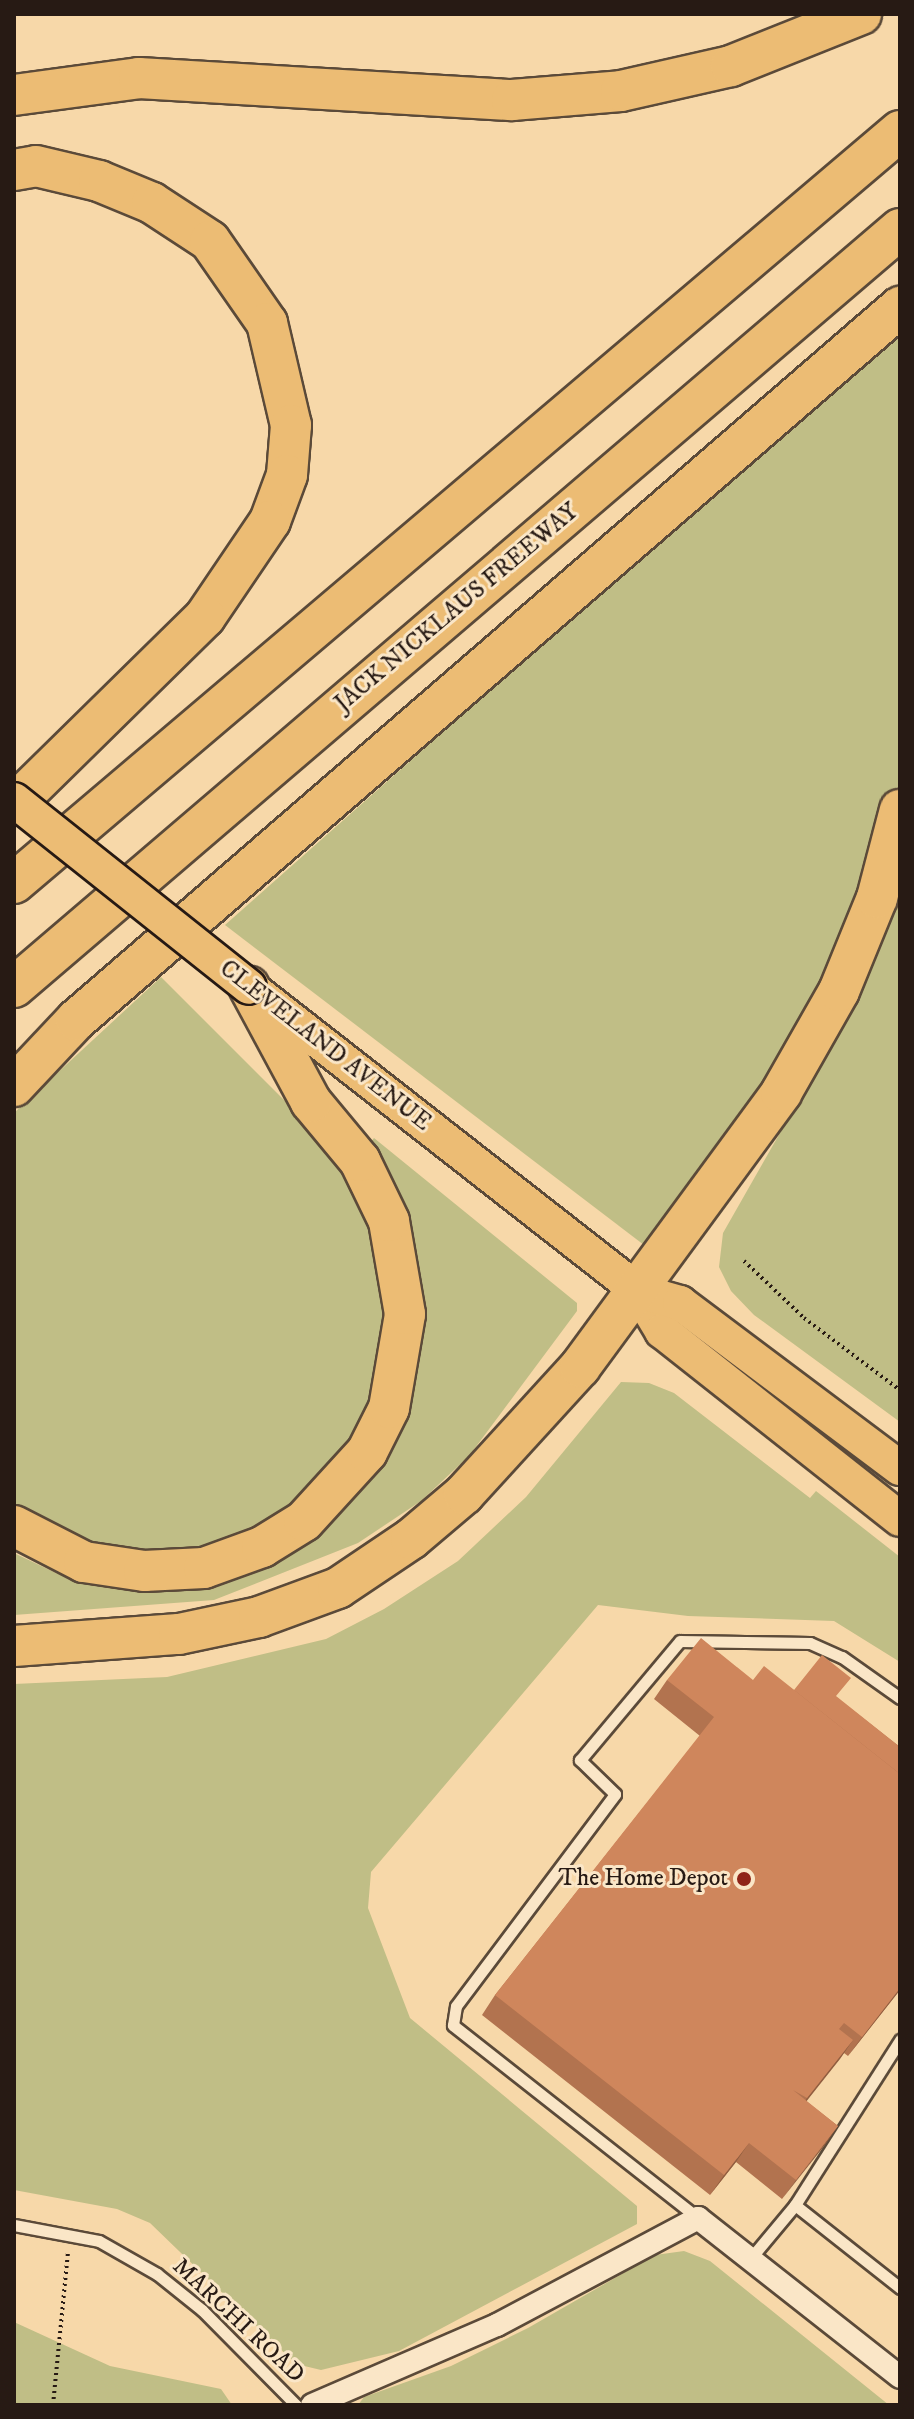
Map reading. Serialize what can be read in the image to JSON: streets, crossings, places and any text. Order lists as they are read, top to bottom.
{
  "streets": {
    "highway": ["JACK NICKLAUS FREEWAY"],
    "main road": ["CLEVELAND AVENUE"],
    "lane": ["MARCHI ROAD"]
  },
  "places": ["The Home Depot"]
}
